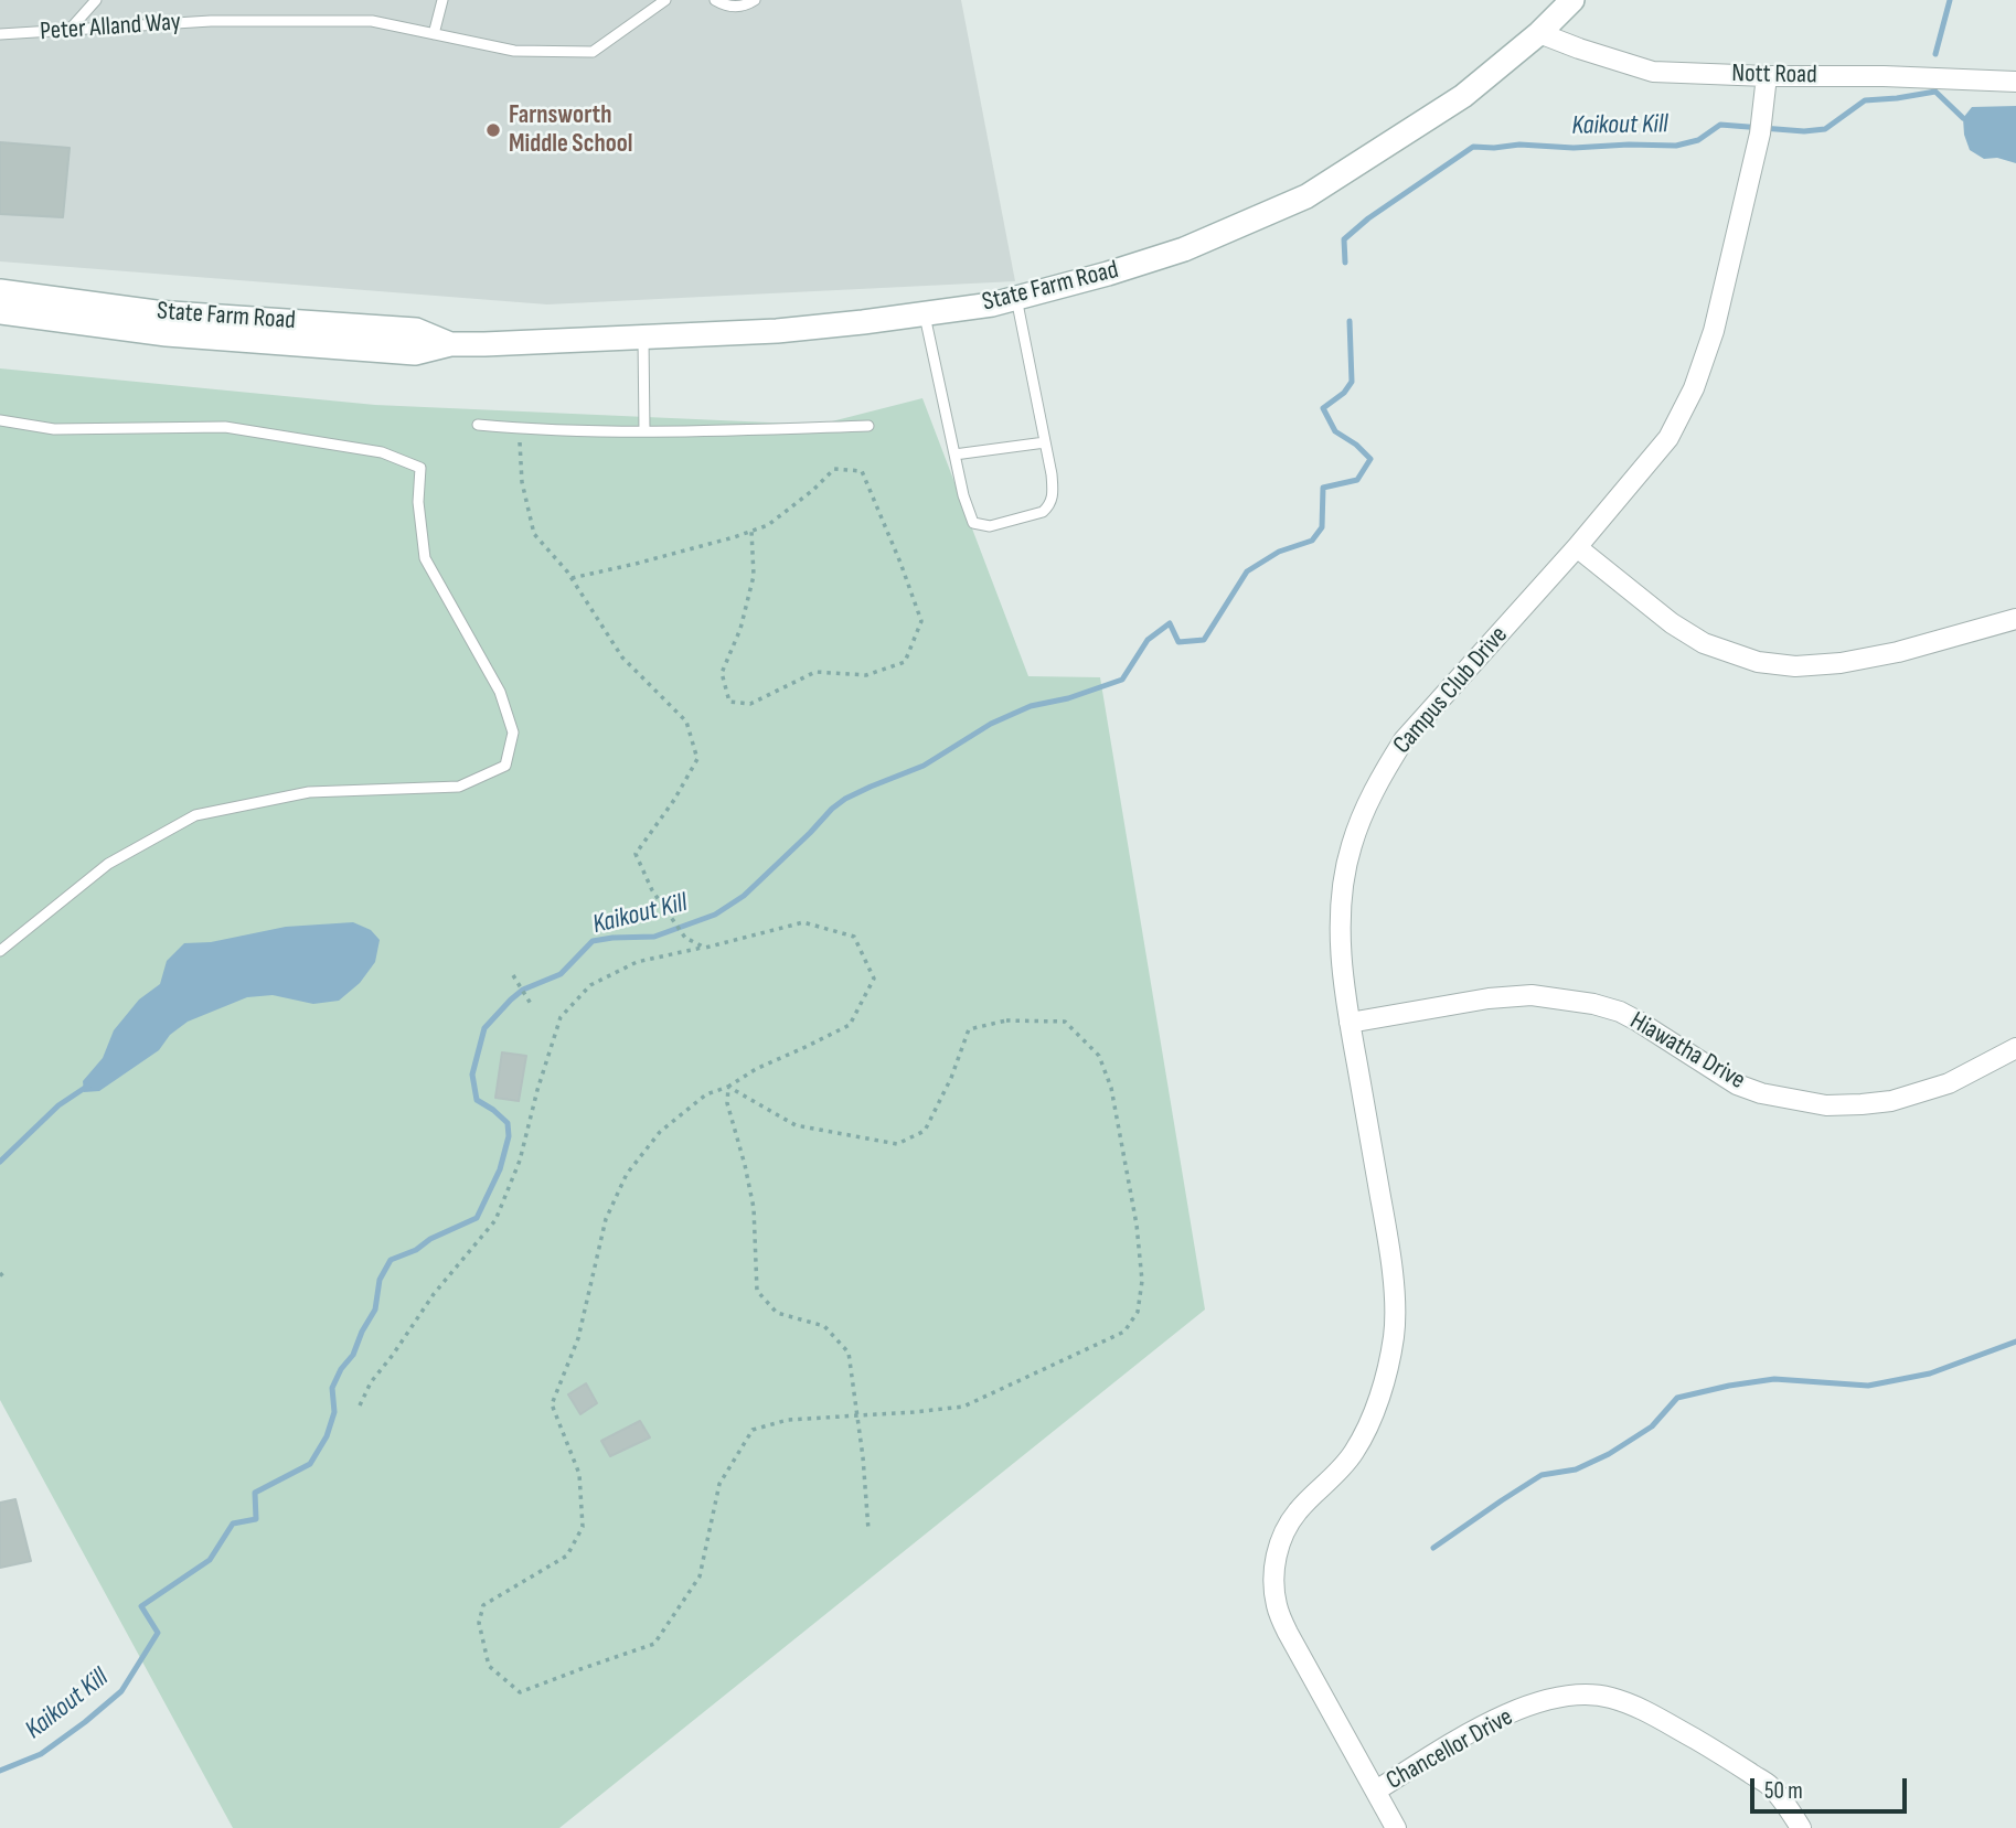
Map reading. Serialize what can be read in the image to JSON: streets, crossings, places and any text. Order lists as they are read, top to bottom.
{
  "streets": {
    "main road": ["State Farm Road"],
    "street": [
      "Nott Road",
      "Campus Club Drive",
      "Hiawatha Drive",
      "Chancellor Drive"
    ],
    "lane": ["Peter Alland Way"]
  },
  "crossings": [
    ["Nott Road", "State Farm Road"],
    ["Nott Road", "Campus Club Drive"],
    ["Campus Club Drive", "Hiawatha Drive"],
    ["Campus Club Drive", "Chancellor Drive"]
  ],
  "water": ["Kaikout Kill"],
  "places": ["Farnsworth Middle School"],
  "scale_bar": "50 m"
}
